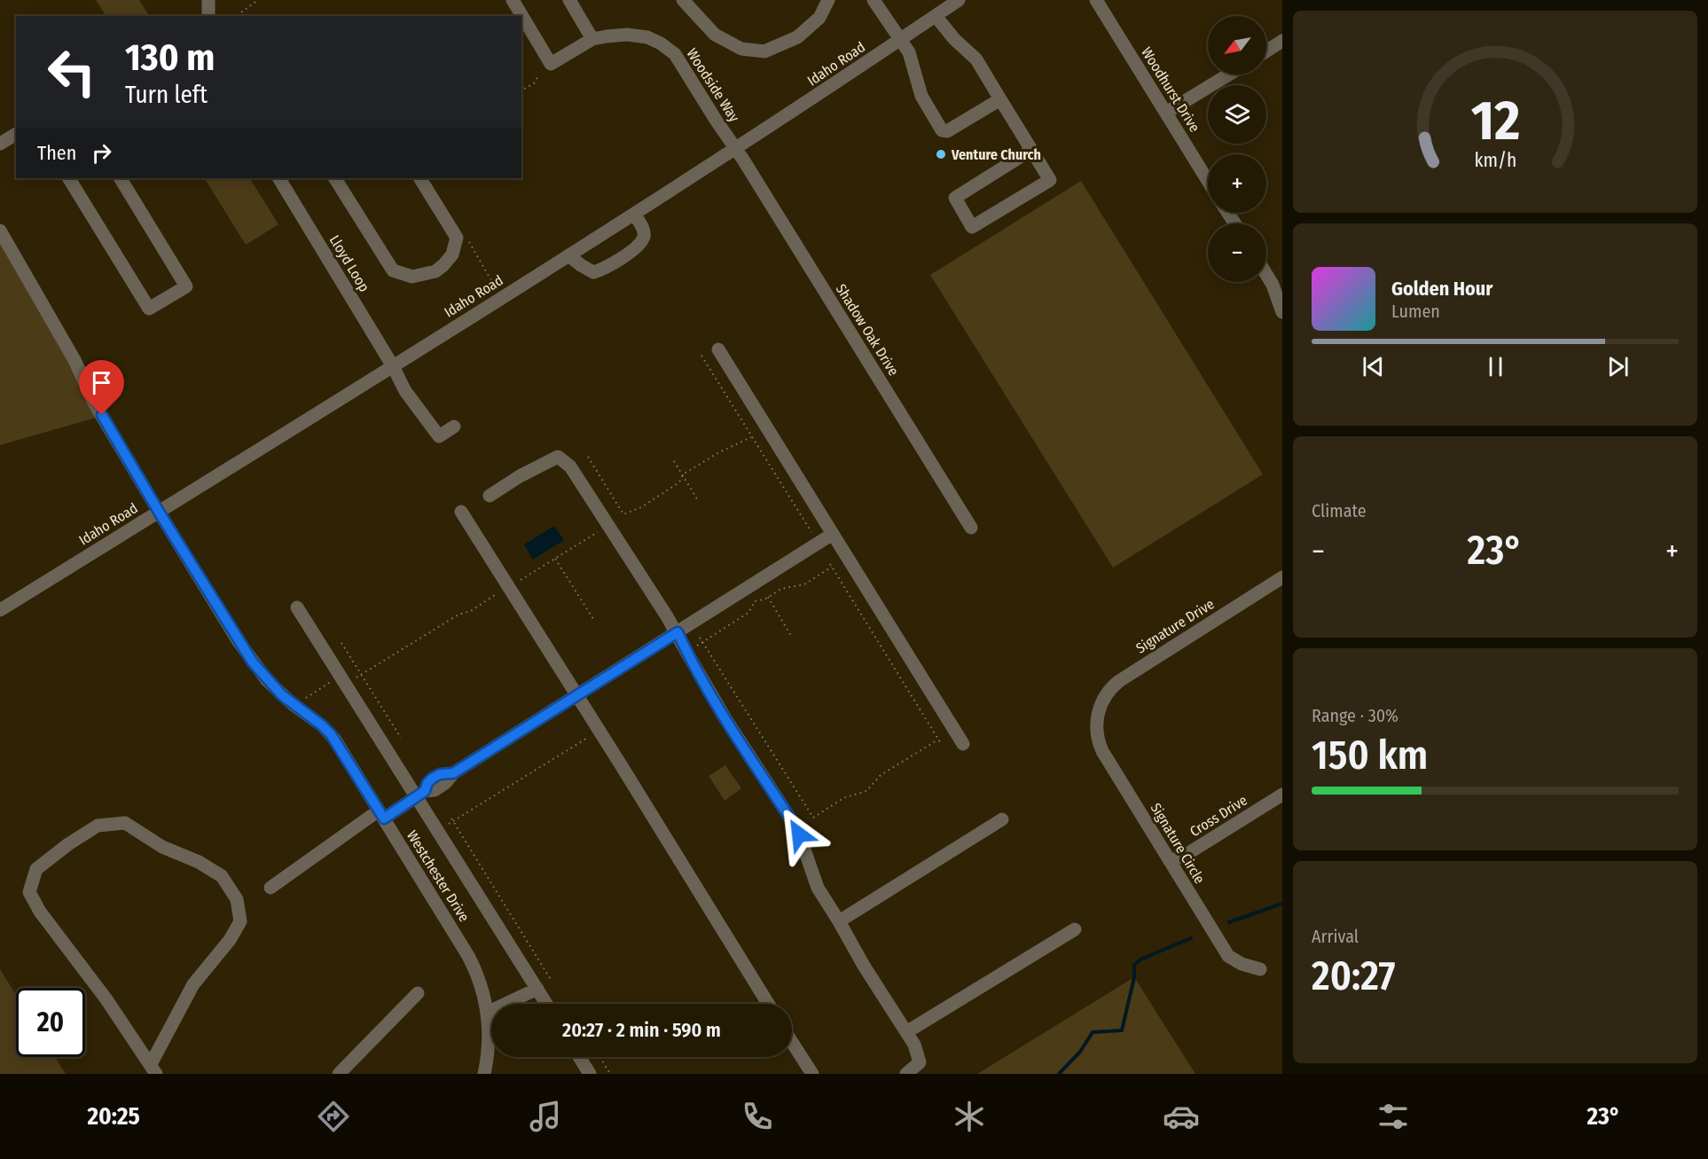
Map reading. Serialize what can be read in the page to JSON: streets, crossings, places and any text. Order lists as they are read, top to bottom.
{
  "streets": {
    "street": [
      "Idaho Road",
      "Woodside Way",
      "Woodhurst Drive",
      "Lloyd Loop",
      "Shadow Oak Drive",
      "Signature Drive",
      "Cross Drive",
      "Signature Circle",
      "Westchester Drive"
    ]
  },
  "crossings": [
    ["Idaho Road", "Woodside Way"],
    ["Idaho Road", "Lloyd Loop"],
    ["Idaho Road", "Shadow Oak Drive"],
    ["Idaho Road", "Westchester Drive"],
    ["Woodside Way", "Shadow Oak Drive"],
    ["Signature Drive", "Signature Circle"],
    ["Cross Drive", "Signature Circle"]
  ],
  "places": ["Venture Church"],
  "north": "bottom left",
  "page": {
    "map_buttons": ["+", "−"],
    "turn": ["130 m", "Turn left"],
    "then": "Then",
    "song": ["Golden Hour", "Lumen"],
    "tile": [
      "Climate",
      ["Range · 30%", "150 km"],
      ["Arrival", "20:27"]
    ],
    "heat": ["−", "23°", "+"],
    "limit": "20",
    "trip": "20:27 · 2 min · 590 m",
    "tabs": ["20:25", "23°"],
    "gauge": ["12", "km/h"]
  }
}
